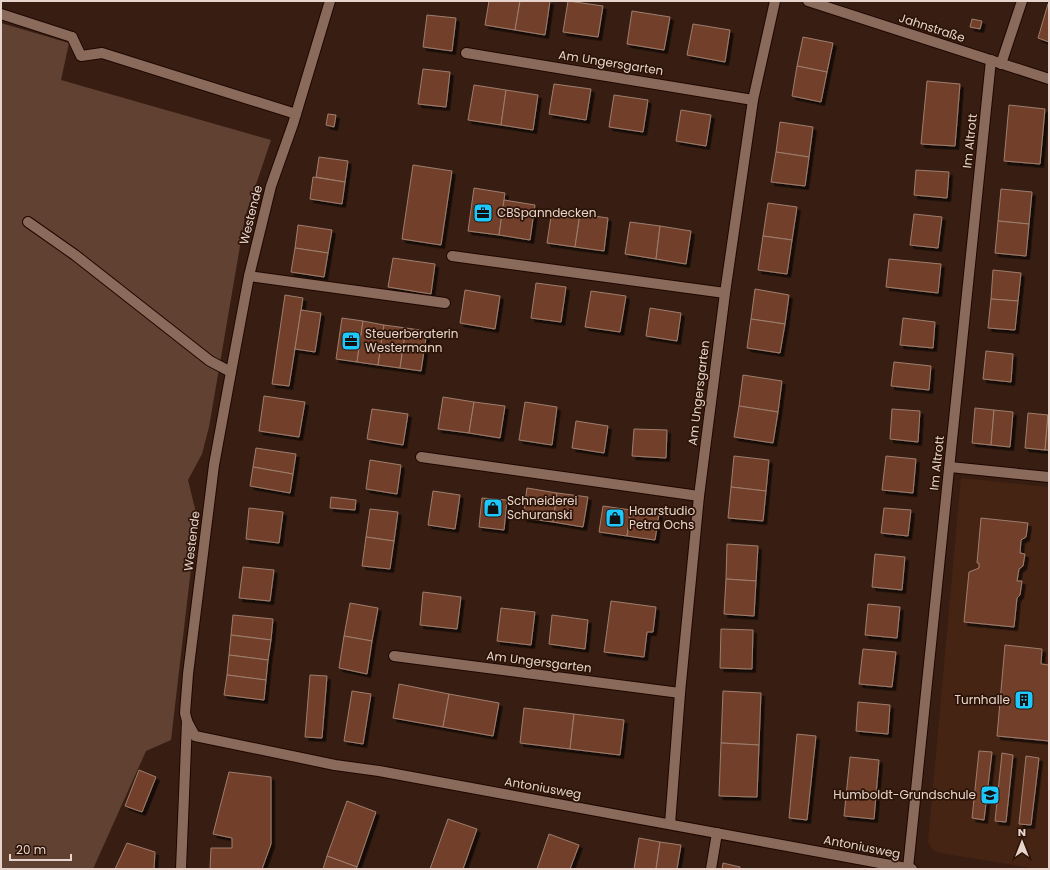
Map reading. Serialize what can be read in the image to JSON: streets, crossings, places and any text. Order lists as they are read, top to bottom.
{
  "streets": {
    "street": [
      "Jahnstraße",
      "Am Ungersgarten",
      "Im Altrott",
      "Westende",
      "Antoniusweg"
    ]
  },
  "crossings": [
    ["Jahnstraße", "Im Altrott"],
    ["Am Ungersgarten", "Antoniusweg"],
    ["Im Altrott", "Antoniusweg"],
    ["Westende", "Antoniusweg"]
  ],
  "places": {
    "office": ["CBSpanndecken", "Steuerberaterin Westermann"],
    "shop": ["Schneiderei Schuranski", "Haarstudio Petra Ochs"],
    "building": ["Turnhalle"],
    "school or university": ["Humboldt-Grundschule"]
  },
  "scale_bar": "20 m",
  "north": "top"
}
